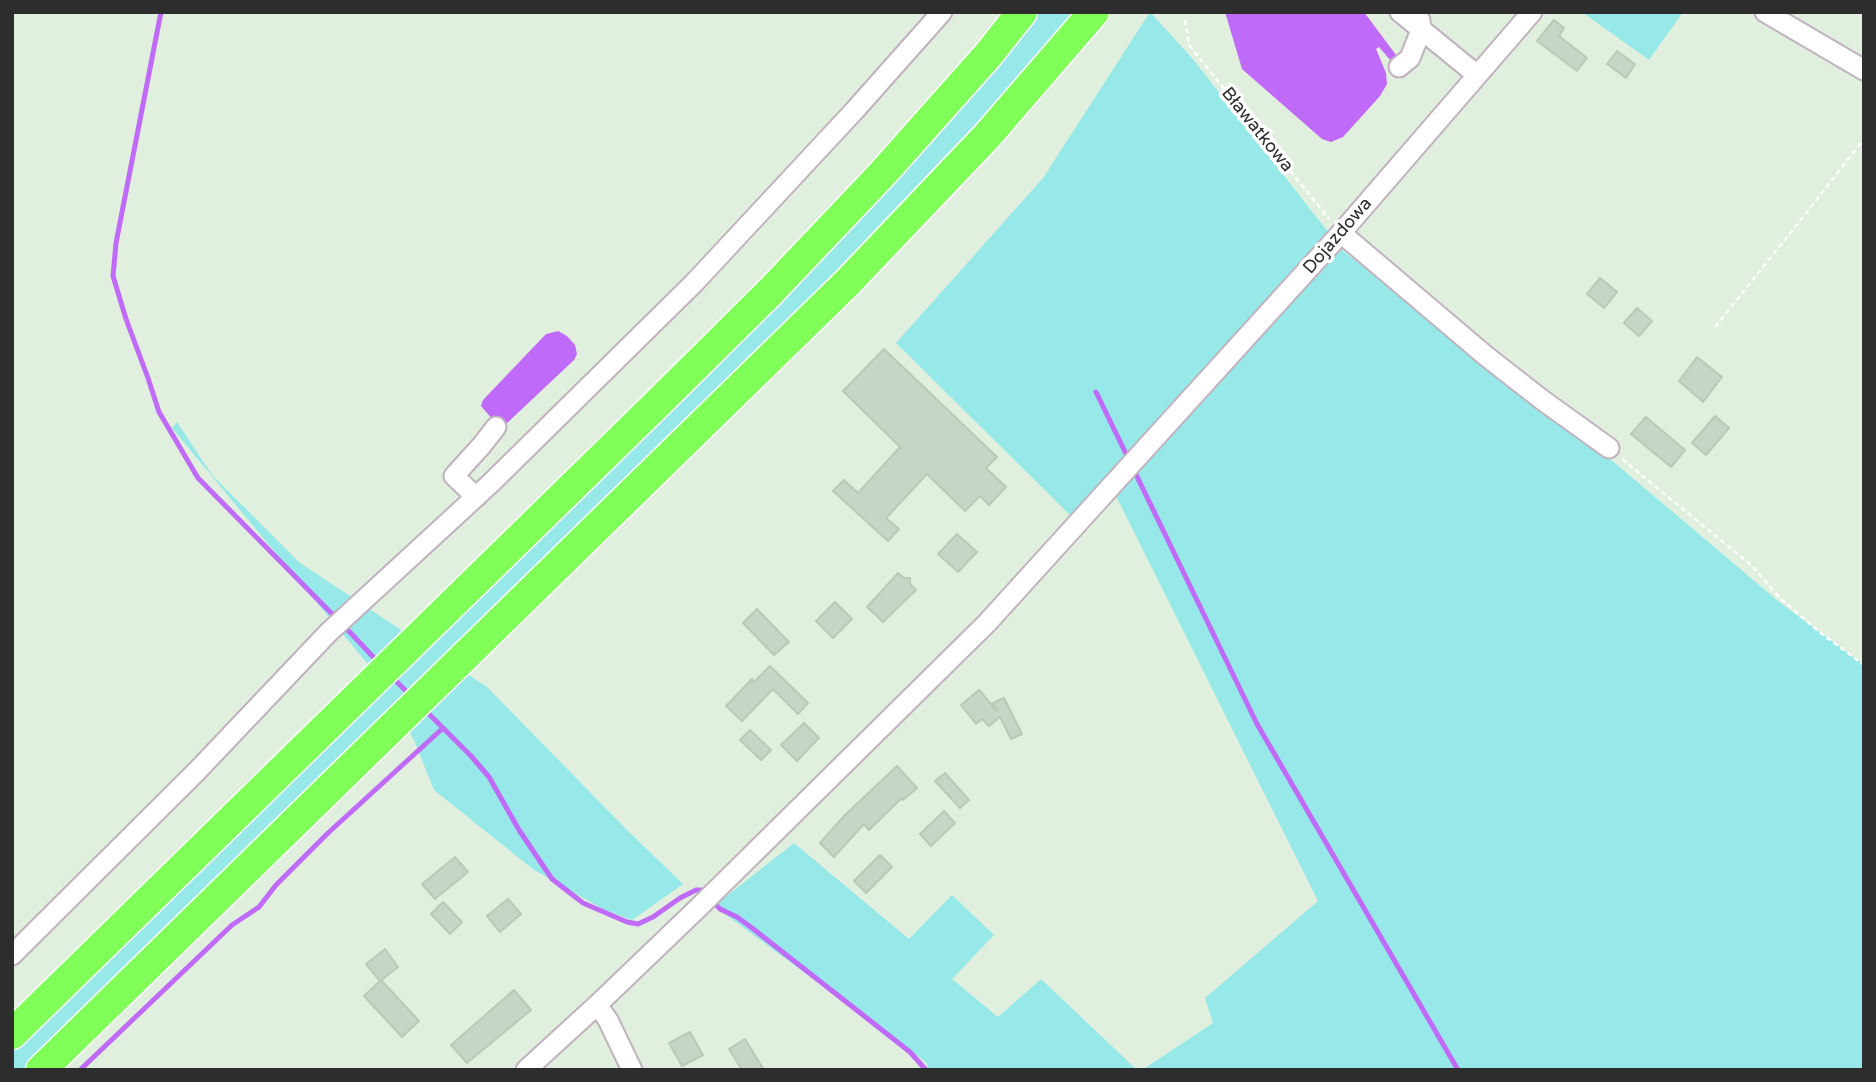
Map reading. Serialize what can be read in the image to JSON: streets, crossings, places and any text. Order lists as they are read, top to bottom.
{
  "streets": {
    "street": ["Dojazdowa"],
    "path": ["Bławatkowa"]
  },
  "crossings": [
    ["Bławatkowa", "Dojazdowa"]
  ]
}
